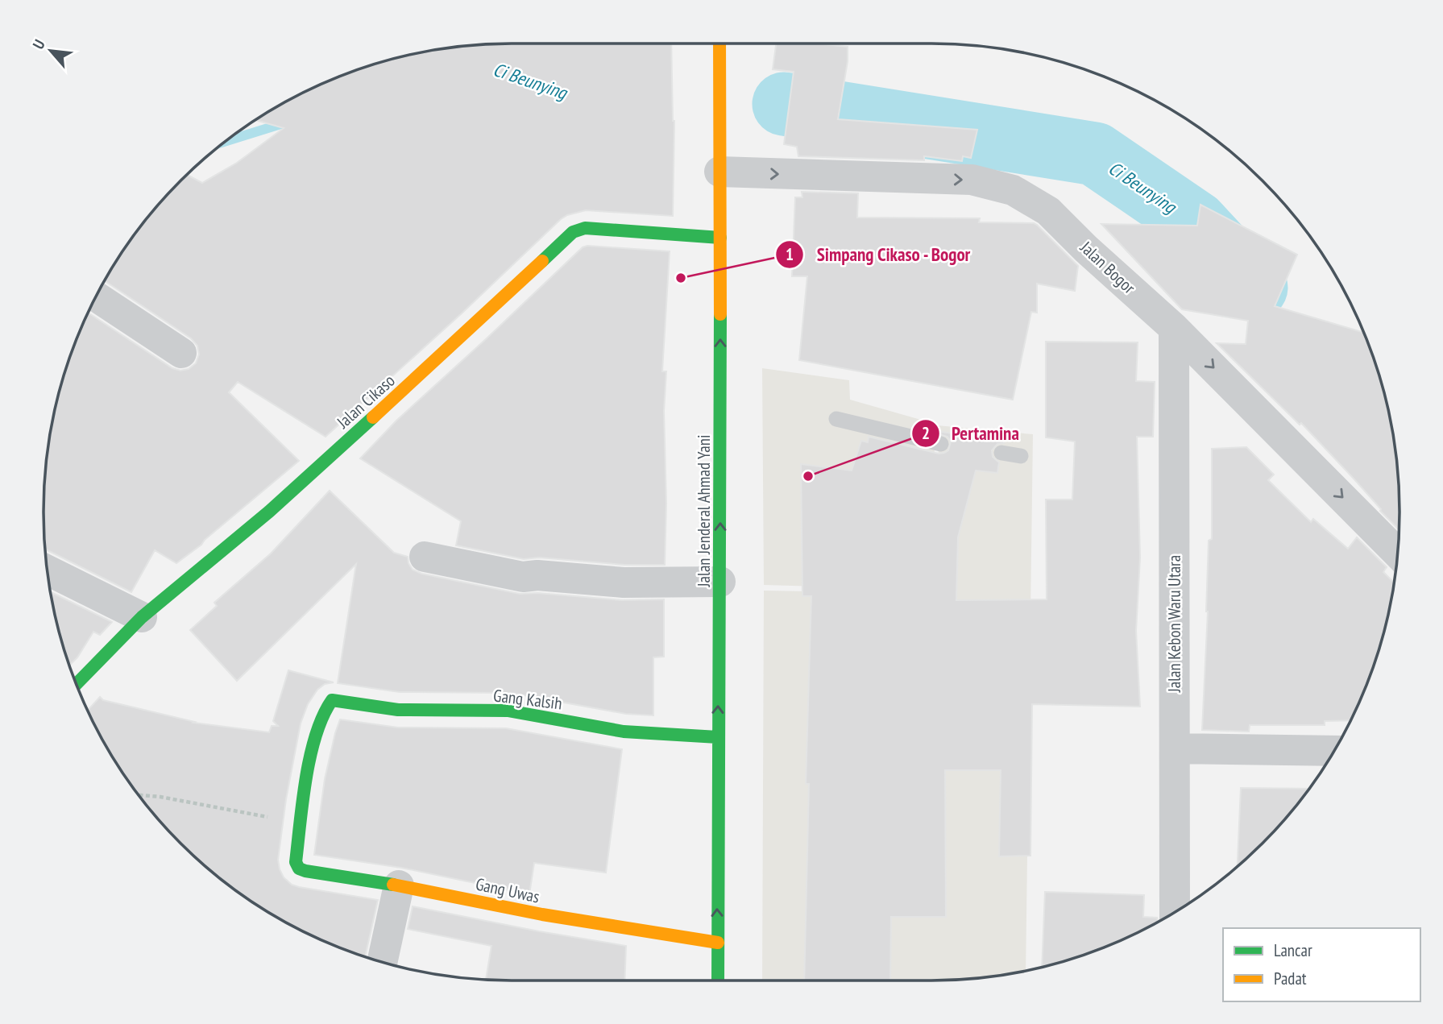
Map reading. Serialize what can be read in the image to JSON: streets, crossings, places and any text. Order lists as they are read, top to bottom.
{
  "streets": {
    "street": [
      "Jalan Bogor",
      "Jalan Cikaso",
      "Jalan Jenderal Ahmad Yani",
      "Jalan Kebon Waru Utara",
      "Gang Kalsih",
      "Gang Uwas"
    ]
  },
  "crossings": [
    ["Jalan Bogor", "Jalan Jenderal Ahmad Yani"],
    ["Jalan Bogor", "Jalan Kebon Waru Utara"],
    ["Jalan Cikaso", "Jalan Jenderal Ahmad Yani"],
    ["Jalan Jenderal Ahmad Yani", "Gang Kalsih"],
    ["Jalan Jenderal Ahmad Yani", "Gang Uwas"],
    ["Gang Kalsih", "Gang Uwas"]
  ],
  "one_way": ["Jalan Bogor", "Jalan Jenderal Ahmad Yani"],
  "water": ["Ci Beunying"],
  "places": ["Simpang Cikaso - Bogor", "Pertamina"],
  "legend": ["Lancar", "Padat"],
  "north": "top left"
}
